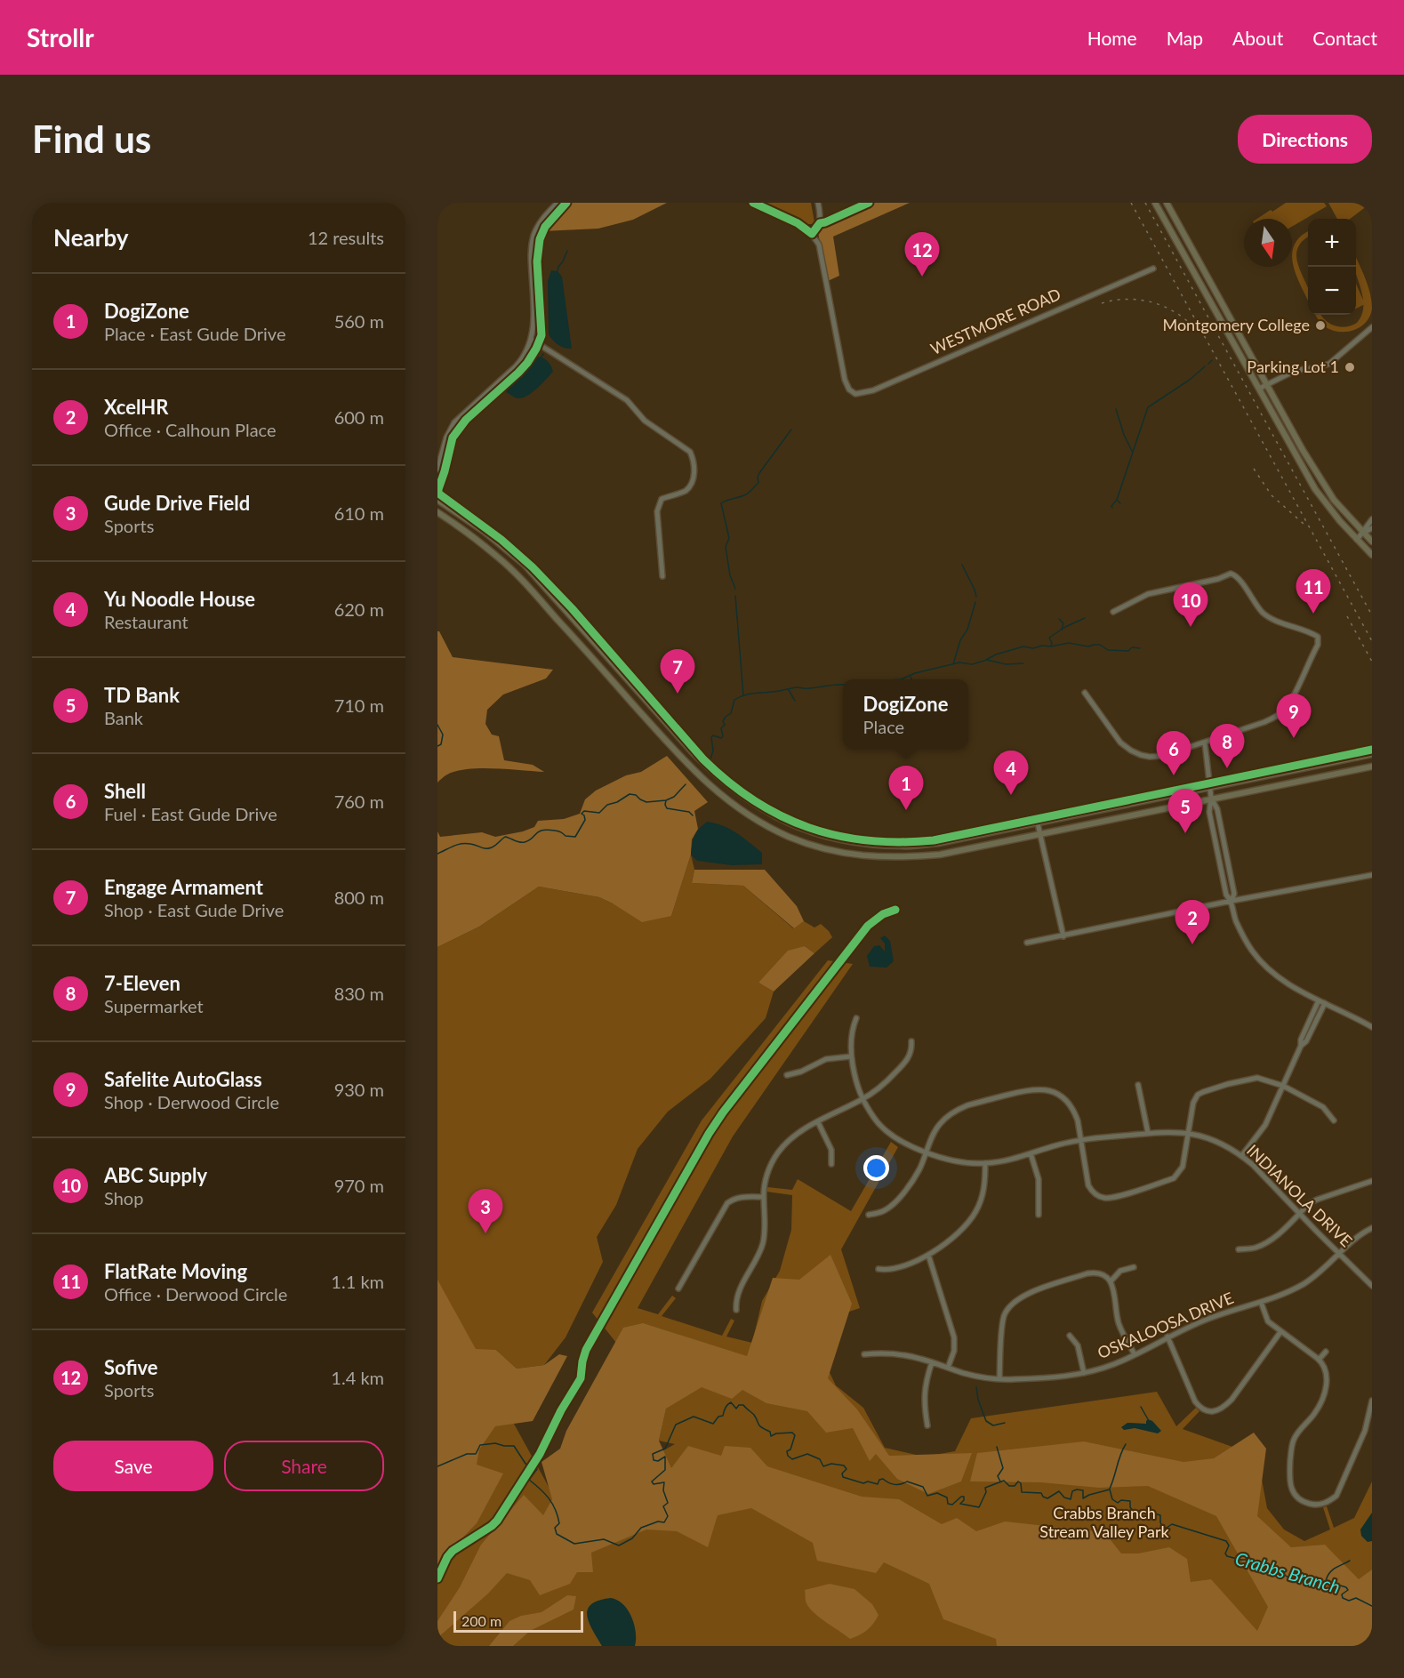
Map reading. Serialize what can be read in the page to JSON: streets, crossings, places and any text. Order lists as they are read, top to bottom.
{
  "streets": {
    "street": ["WESTMORE ROAD", "INDIANOLA DRIVE", "OSKALOOSA DRIVE"]
  },
  "crossings": [
    ["INDIANOLA DRIVE", "OSKALOOSA DRIVE"]
  ],
  "water": ["Crabbs Branch"],
  "parks": ["Crabbs Branch Stream Valley Park"],
  "places": ["Montgomery College", "Parking Lot 1"],
  "scale_bar": "200 m",
  "north": "bottom",
  "page": {
    "header": "Strollr",
    "nav": [
      "Home",
      "Map",
      "About",
      "Contact"
    ],
    "buttons": [
      "Directions",
      ["Save", "Share"]
    ],
    "title": "Find us",
    "heading": ["Nearby", "12 results"],
    "map_buttons": ["+", "−"],
    "pins": [
      "12",
      "11",
      "10",
      "7",
      "9",
      "8",
      "6",
      "4",
      "1",
      "5",
      "2",
      "3"
    ],
    "list": [
      {
        "mark": "1",
        "name": "DogiZone",
        "note": "Place · East Gude Drive",
        "value": "560 m"
      },
      {
        "mark": "2",
        "name": "XcelHR",
        "note": "Office · Calhoun Place",
        "value": "600 m"
      },
      {
        "mark": "3",
        "name": "Gude Drive Field",
        "note": "Sports",
        "value": "610 m"
      },
      {
        "mark": "4",
        "name": "Yu Noodle House",
        "note": "Restaurant",
        "value": "620 m"
      },
      {
        "mark": "5",
        "name": "TD Bank",
        "note": "Bank",
        "value": "710 m"
      },
      {
        "mark": "6",
        "name": "Shell",
        "note": "Fuel · East Gude Drive",
        "value": "760 m"
      },
      {
        "mark": "7",
        "name": "Engage Armament",
        "note": "Shop · East Gude Drive",
        "value": "800 m"
      },
      {
        "mark": "8",
        "name": "7-Eleven",
        "note": "Supermarket",
        "value": "830 m"
      },
      {
        "mark": "9",
        "name": "Safelite AutoGlass",
        "note": "Shop · Derwood Circle",
        "value": "930 m"
      },
      {
        "mark": "10",
        "name": "ABC Supply",
        "note": "Shop",
        "value": "970 m"
      },
      {
        "mark": "11",
        "name": "FlatRate Moving",
        "note": "Office · Derwood Circle",
        "value": "1.1 km"
      },
      {
        "mark": "12",
        "name": "Sofive",
        "note": "Sports",
        "value": "1.4 km"
      }
    ],
    "popup": ["DogiZone", "Place"],
    "scale": "200 m"
  }
}
